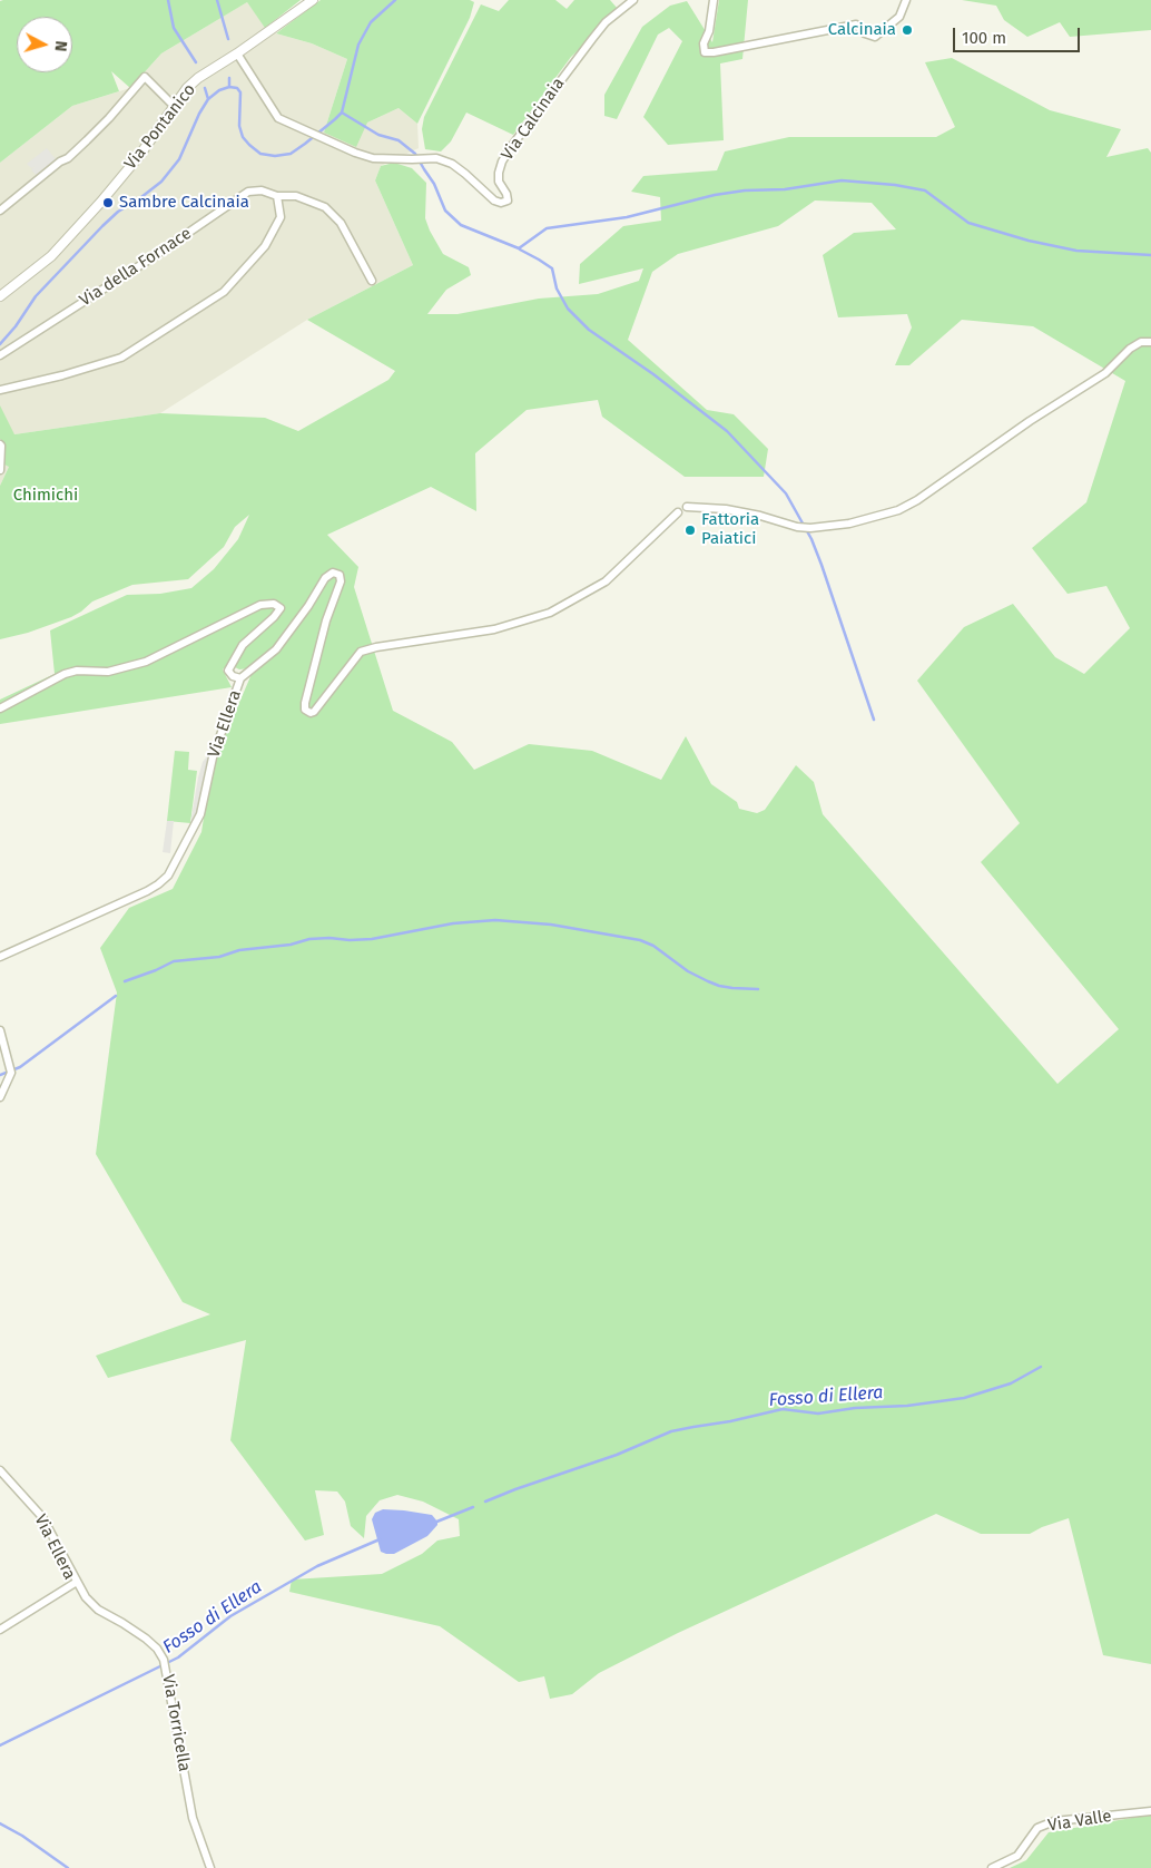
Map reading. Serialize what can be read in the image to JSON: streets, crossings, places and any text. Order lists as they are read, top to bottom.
{
  "streets": {
    "street": [
      "Via Calcinaia",
      "Via Pontanico",
      "Via della Fornace",
      "Via Ellera",
      "Via Torricella",
      "Via Valle"
    ]
  },
  "crossings": [
    ["Via Calcinaia", "Via Pontanico"],
    ["Via Ellera", "Via Torricella"]
  ],
  "water": ["Fosso di Ellera"],
  "parks": ["Chimichi"],
  "places": ["Calcinaia", "Sambre Calcinaia", "Fattoria Paiatici"],
  "scale_bar": "100 m",
  "north": "right"
}
